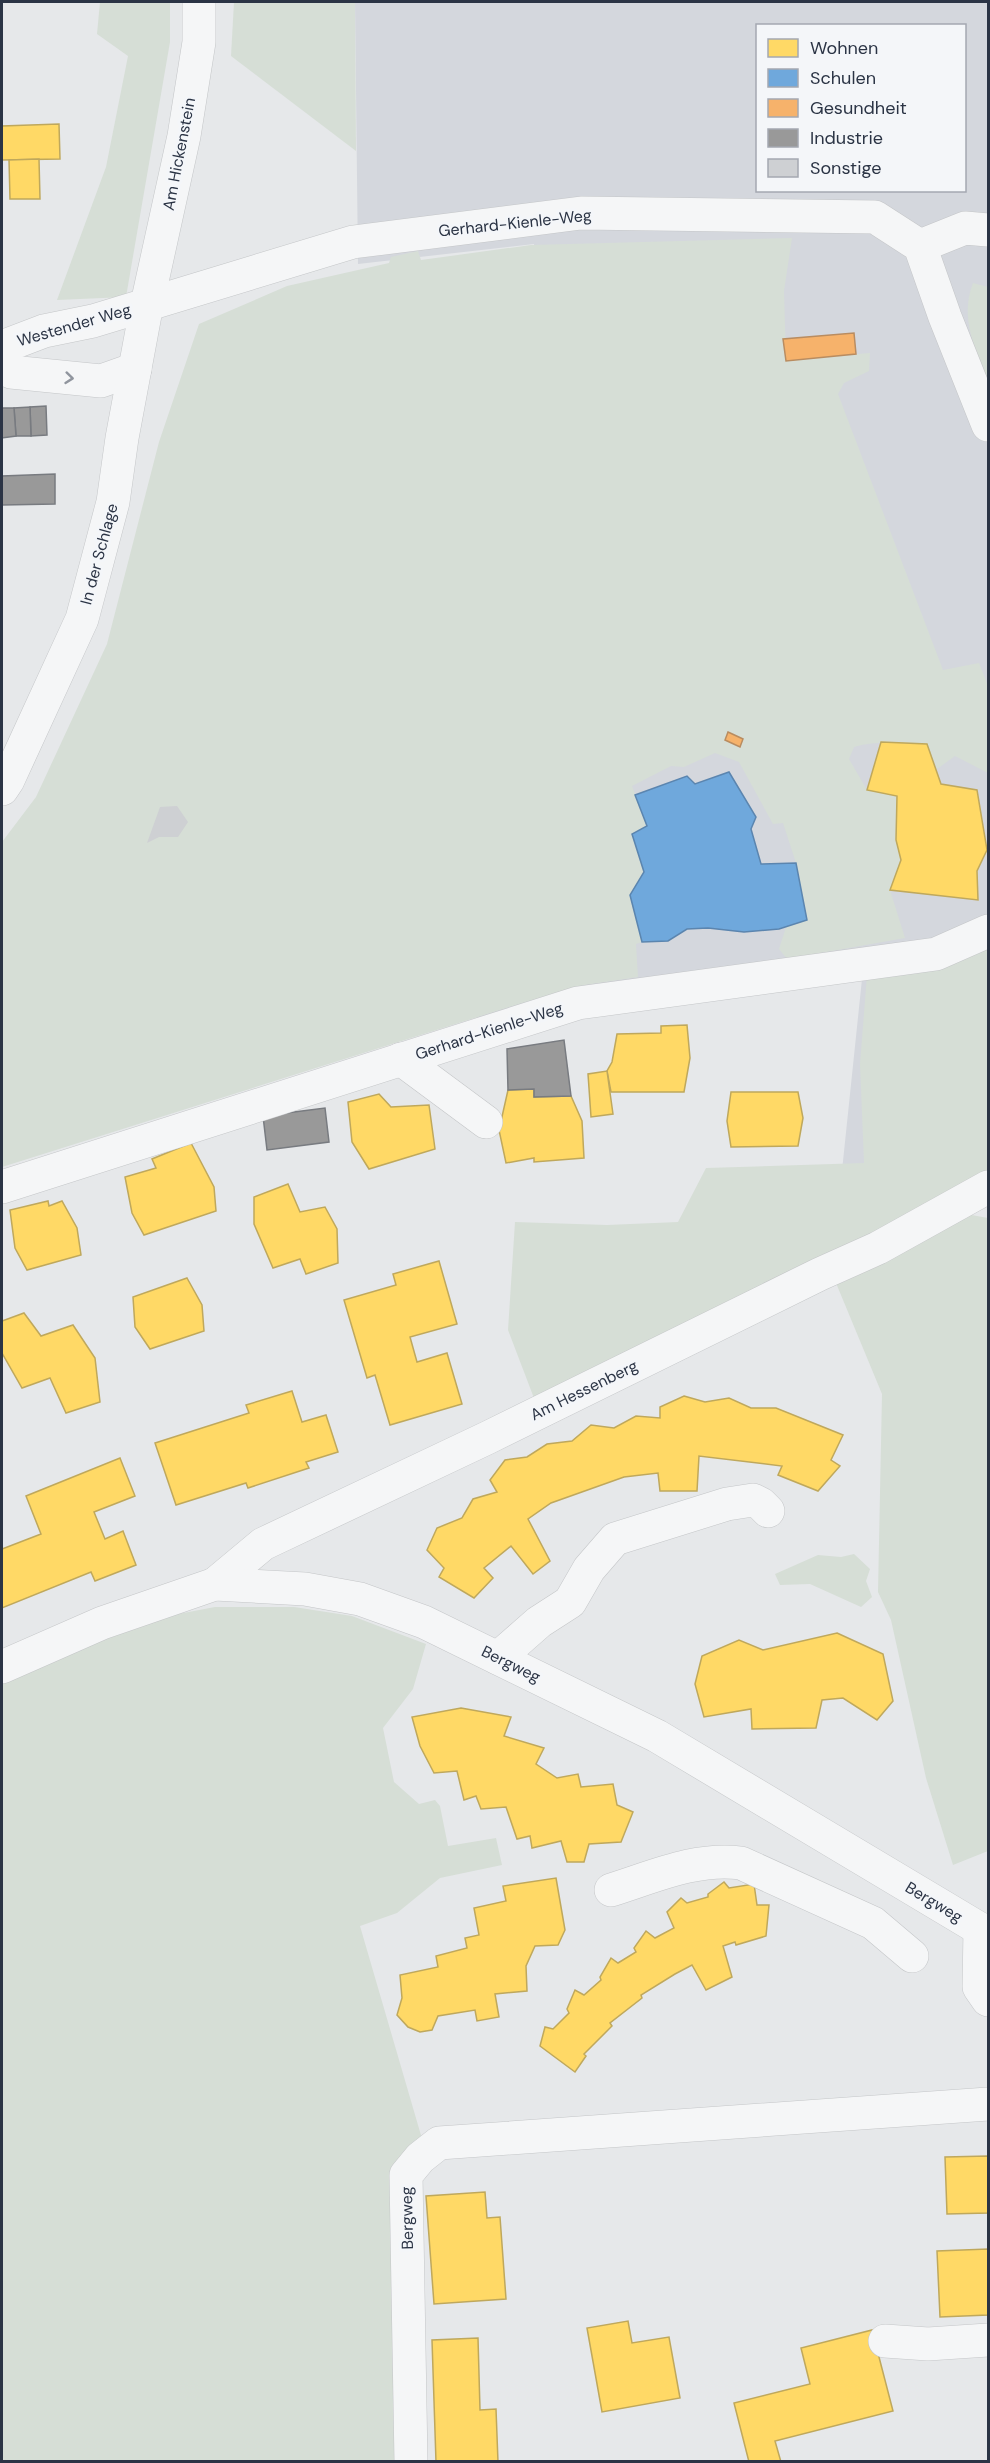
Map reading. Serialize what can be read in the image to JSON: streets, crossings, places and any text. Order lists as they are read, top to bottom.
{
  "streets": {
    "street": [
      "Am Hickenstein",
      "Gerhard-Kienle-Weg",
      "Westender Weg",
      "In der Schlage",
      "Am Hessenberg",
      "Bergweg"
    ]
  },
  "crossings": [
    ["Am Hickenstein", "Gerhard-Kienle-Weg"],
    ["Am Hickenstein", "Westender Weg"],
    ["Am Hickenstein", "In der Schlage"],
    ["Gerhard-Kienle-Weg", "Westender Weg"],
    ["Gerhard-Kienle-Weg", "In der Schlage"],
    ["Westender Weg", "In der Schlage"],
    ["Am Hessenberg", "Bergweg"]
  ],
  "legend": [
    "Wohnen",
    "Schulen",
    "Gesundheit",
    "Industrie",
    "Sonstige"
  ]
}
